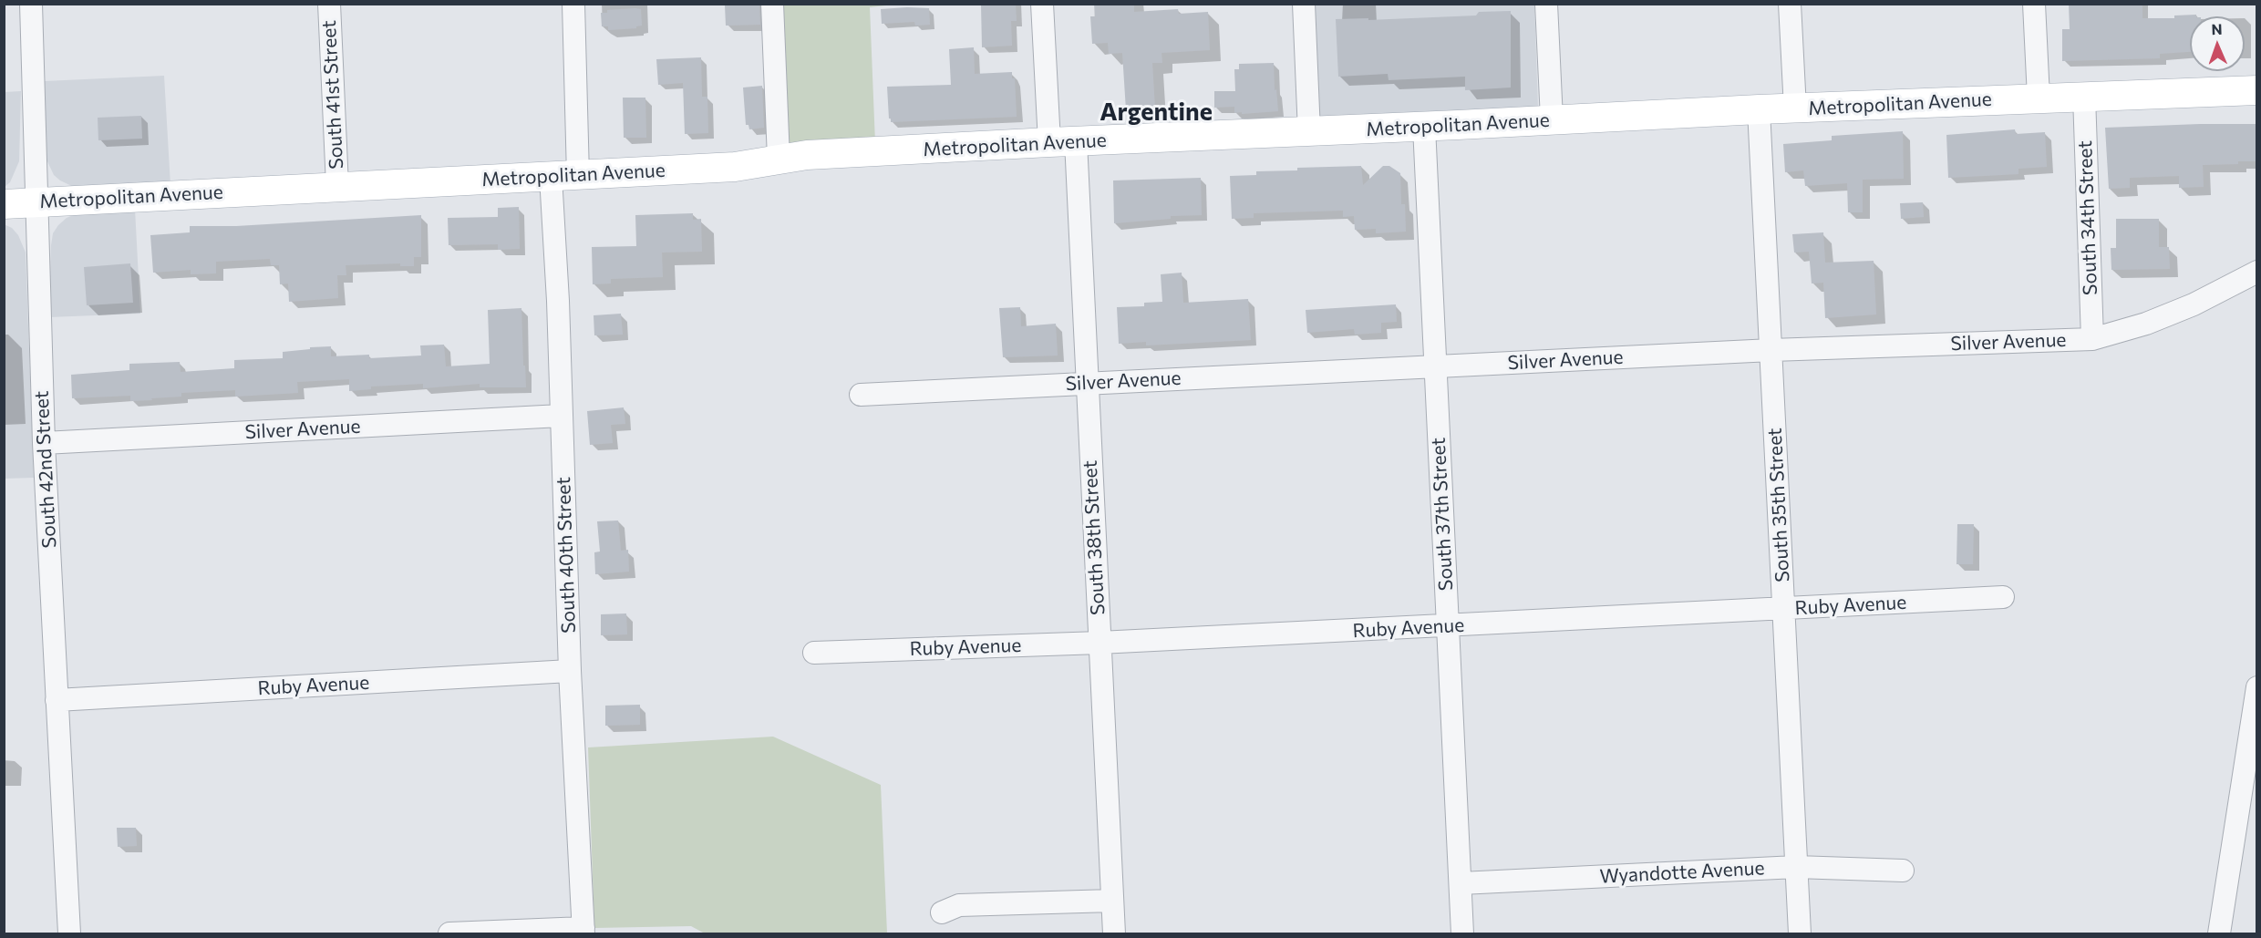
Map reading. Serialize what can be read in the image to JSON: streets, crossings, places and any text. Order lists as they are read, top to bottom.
{
  "streets": {
    "main road": ["Metropolitan Avenue"],
    "street": [
      "South 41st Street",
      "South 34th Street",
      "Silver Avenue",
      "South 42nd Street",
      "South 35th Street",
      "South 37th Street",
      "South 38th Street",
      "South 40th Street",
      "Ruby Avenue",
      "Wyandotte Avenue"
    ]
  },
  "crossings": [
    ["South 41st Street", "Metropolitan Avenue"],
    ["Metropolitan Avenue", "South 34th Street"],
    ["Metropolitan Avenue", "South 42nd Street"],
    ["Metropolitan Avenue", "South 35th Street"],
    ["Metropolitan Avenue", "South 37th Street"],
    ["Metropolitan Avenue", "South 38th Street"],
    ["Metropolitan Avenue", "South 40th Street"],
    ["South 34th Street", "Silver Avenue"],
    ["Silver Avenue", "South 42nd Street"],
    ["Silver Avenue", "South 35th Street"],
    ["Silver Avenue", "South 37th Street"],
    ["Silver Avenue", "South 38th Street"],
    ["Silver Avenue", "South 40th Street"],
    ["South 42nd Street", "Ruby Avenue"],
    ["South 35th Street", "Ruby Avenue"],
    ["South 35th Street", "Wyandotte Avenue"],
    ["South 37th Street", "Ruby Avenue"],
    ["South 37th Street", "Wyandotte Avenue"],
    ["South 38th Street", "Ruby Avenue"],
    ["South 40th Street", "Ruby Avenue"]
  ],
  "districts": ["Argentine"],
  "north": "top"
}
